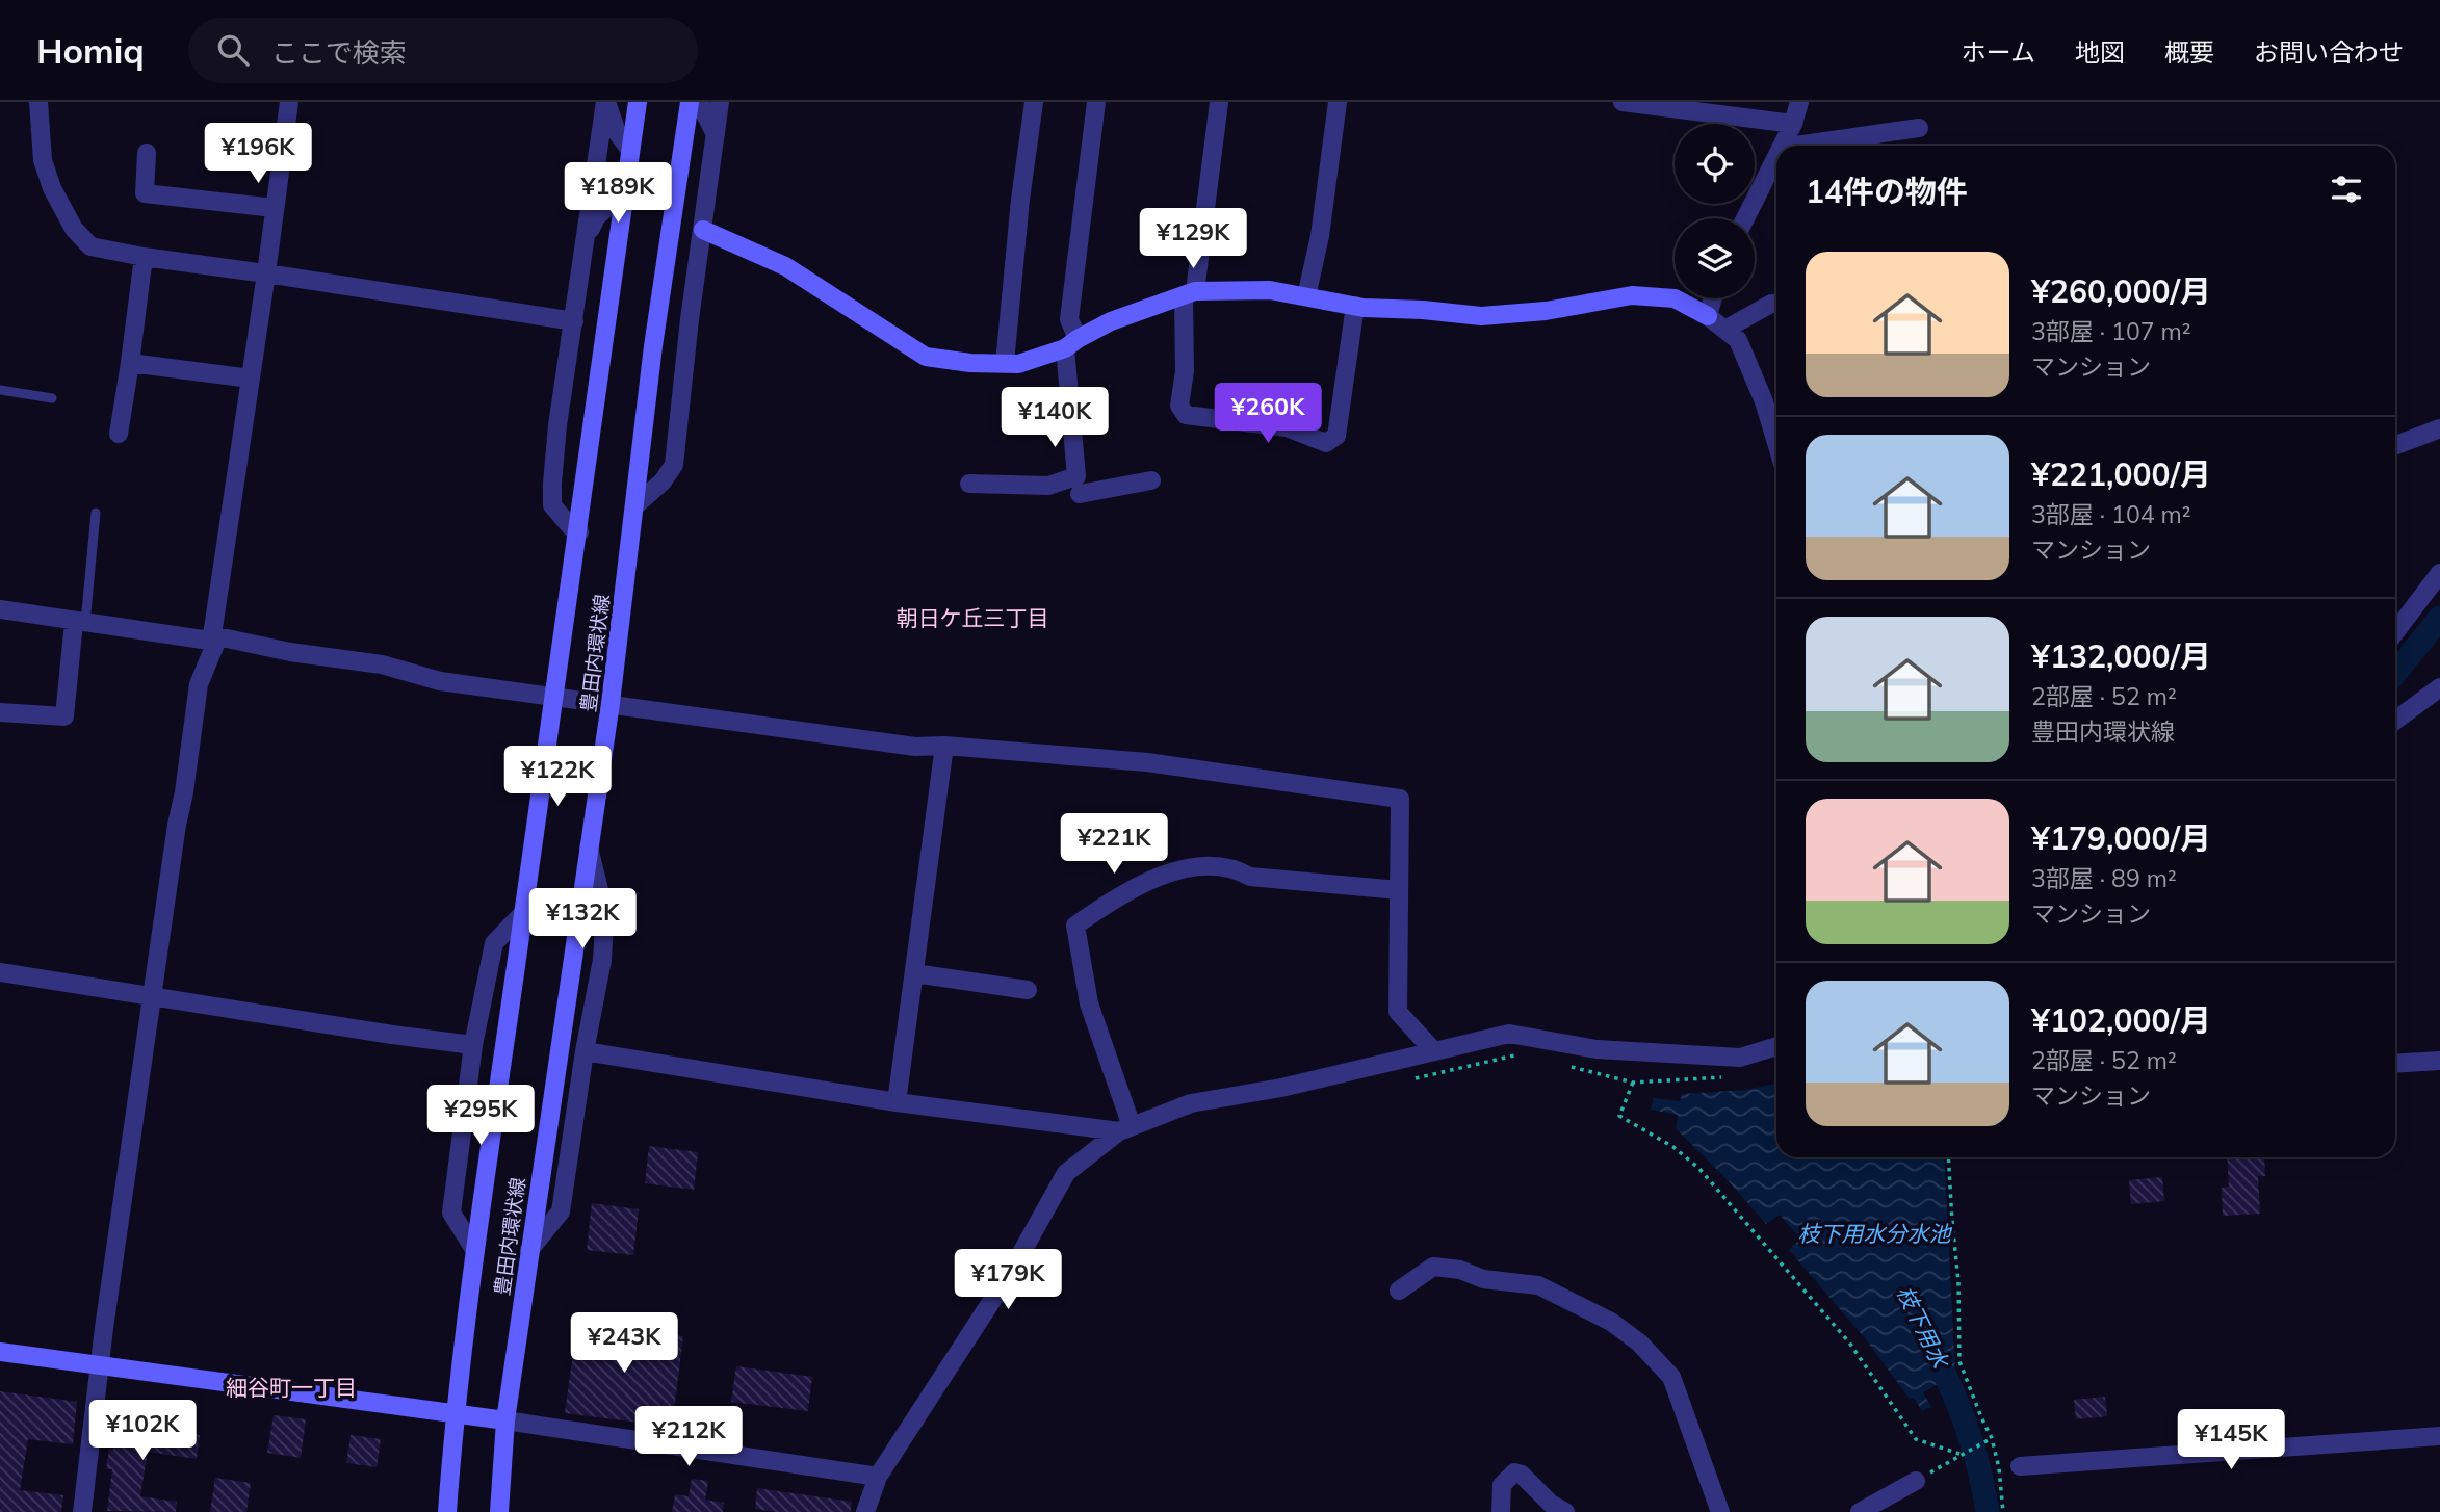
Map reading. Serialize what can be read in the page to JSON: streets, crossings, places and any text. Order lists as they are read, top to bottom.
{
  "streets": {
    "street": ["豊田内環状線"]
  },
  "districts": ["朝日ケ丘三丁目", "細谷町一丁目"],
  "water": ["枝下用水分水池", "枝下用水"],
  "page": {
    "header": "Homiq",
    "search": "ここで検索",
    "nav": [
      "ホーム",
      "地図",
      "概要",
      "お問い合わせ"
    ],
    "price": [
      "¥196K",
      "¥189K",
      "¥129K",
      "¥260K",
      "¥140K",
      "¥122K",
      "¥221K",
      "¥132K",
      "¥295K",
      "¥179K",
      "¥243K",
      "¥102K",
      "¥212K",
      "¥145K"
    ],
    "heading": "14件の物件",
    "list": [
      {
        "name": "¥260,000/月",
        "note": "3部屋 · 107 m² · マンション"
      },
      {
        "name": "¥221,000/月",
        "note": "3部屋 · 104 m² · マンション"
      },
      {
        "name": "¥132,000/月",
        "note": "2部屋 · 52 m² · 豊田内環状線"
      },
      {
        "name": "¥179,000/月",
        "note": "3部屋 · 89 m² · マンション"
      },
      {
        "name": "¥102,000/月",
        "note": "2部屋 · 52 m² · マンション"
      }
    ]
  }
}
